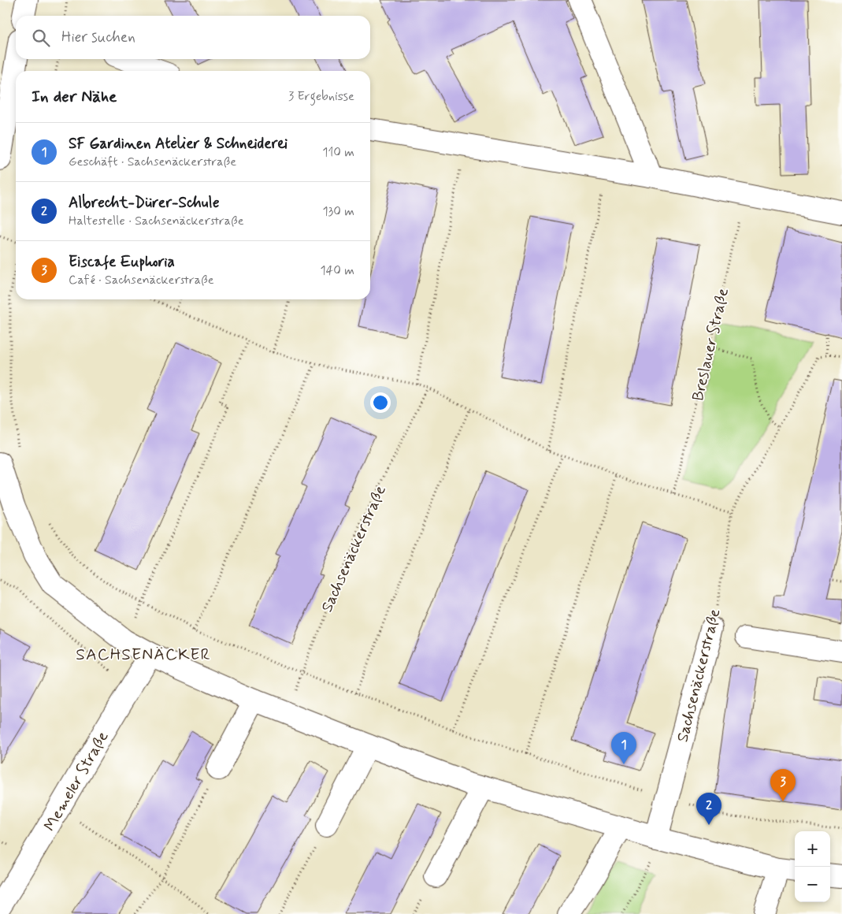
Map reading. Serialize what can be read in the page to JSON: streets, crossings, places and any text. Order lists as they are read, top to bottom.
{
  "streets": {
    "street": ["Sachsenäckerstraße", "Memeler Straße"],
    "path": ["Breslauer Straße"]
  },
  "districts": ["SACHSENÄCKER"],
  "page": {
    "search": "Hier suchen",
    "heading": ["In der Nähe", "3 Ergebnisse"],
    "list": [
      {
        "mark": "1",
        "name": "SF Gardinen Atelier & Schneiderei",
        "note": "Geschäft · Sachsenäckerstraße",
        "value": "110 m"
      },
      {
        "mark": "2",
        "name": "Albrecht-Dürer-Schule",
        "note": "Haltestelle · Sachsenäckerstraße",
        "value": "130 m"
      },
      {
        "mark": "3",
        "name": "Eiscafe Euphoria",
        "note": "Café · Sachsenäckerstraße",
        "value": "140 m"
      }
    ],
    "pins": ["1", "3", "2"],
    "map_buttons": ["+", "−"]
  }
}
